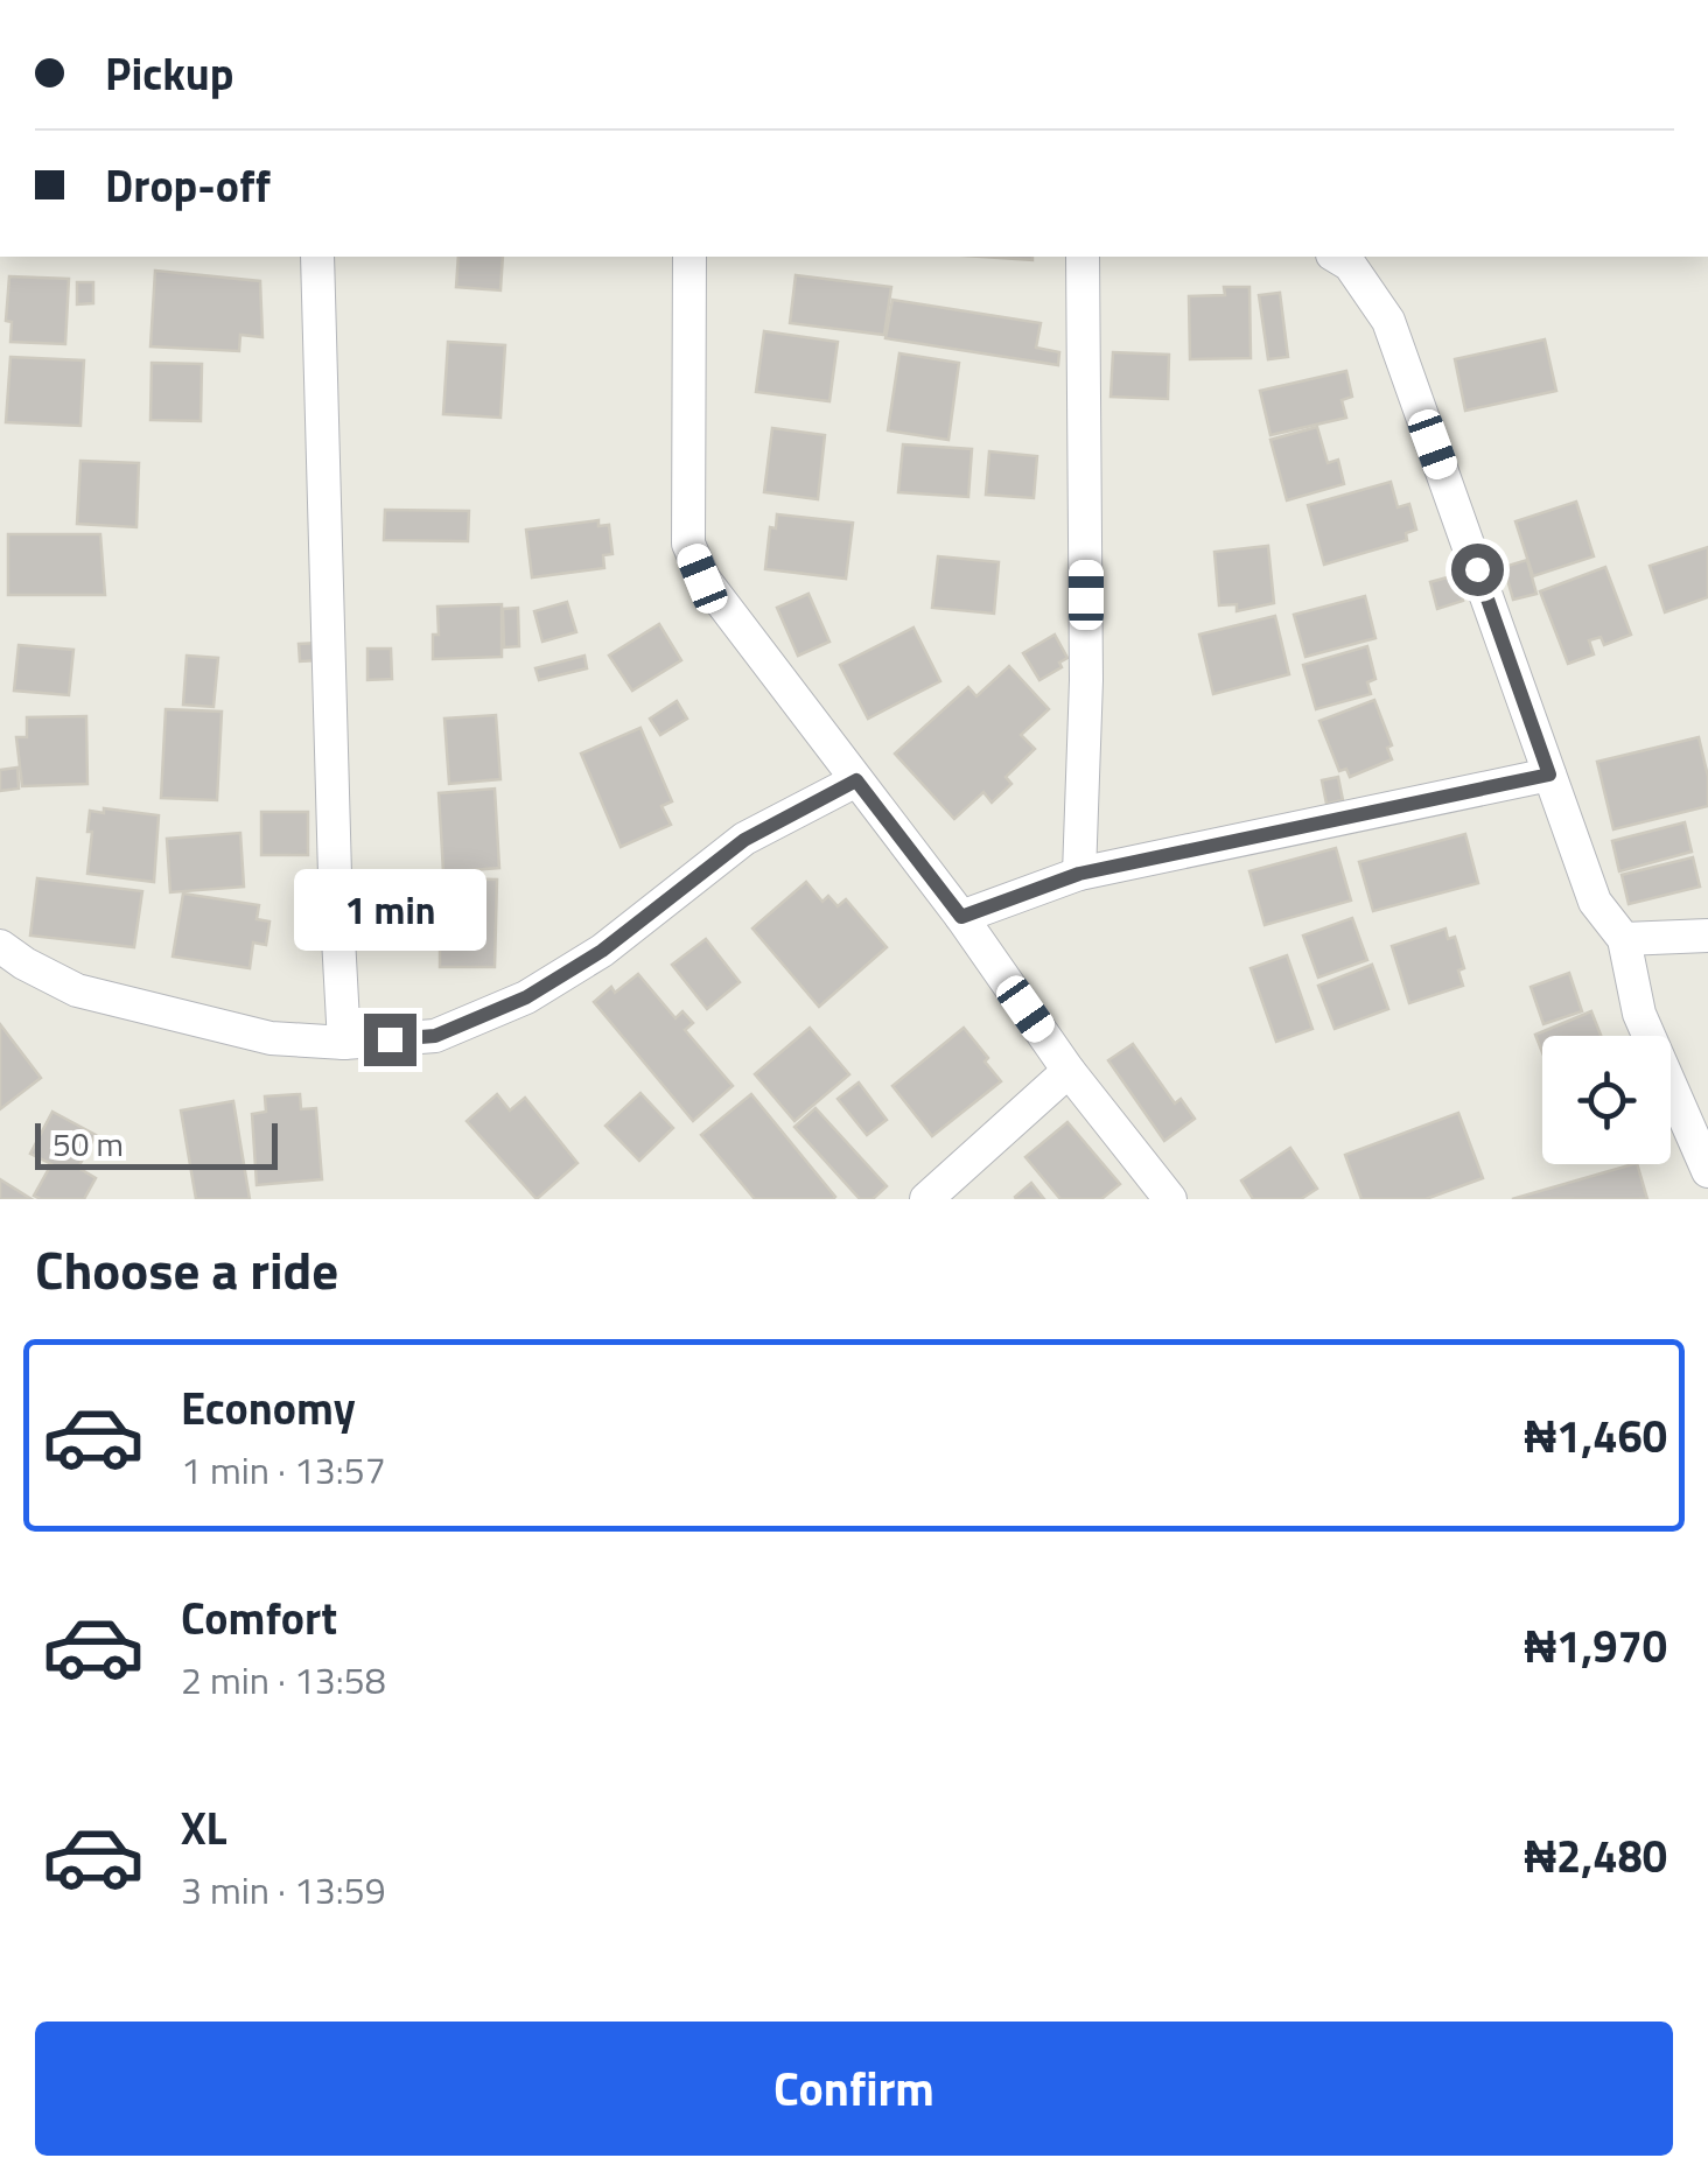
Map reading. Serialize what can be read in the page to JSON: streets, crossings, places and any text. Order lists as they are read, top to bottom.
{
  "scale_bar": "50 m",
  "page": {
    "banner": ["Pickup", "Drop-off"],
    "bubble": "1 min",
    "scale": "50 m",
    "heading": "Choose a ride",
    "list": [
      {
        "name": "Economy",
        "note": "1 min · 13:57",
        "value": "₦1,460"
      },
      {
        "name": "Comfort",
        "note": "2 min · 13:58",
        "value": "₦1,970"
      },
      {
        "name": "XL",
        "note": "3 min · 13:59",
        "value": "₦2,480"
      }
    ],
    "buttons": "Confirm"
  }
}
